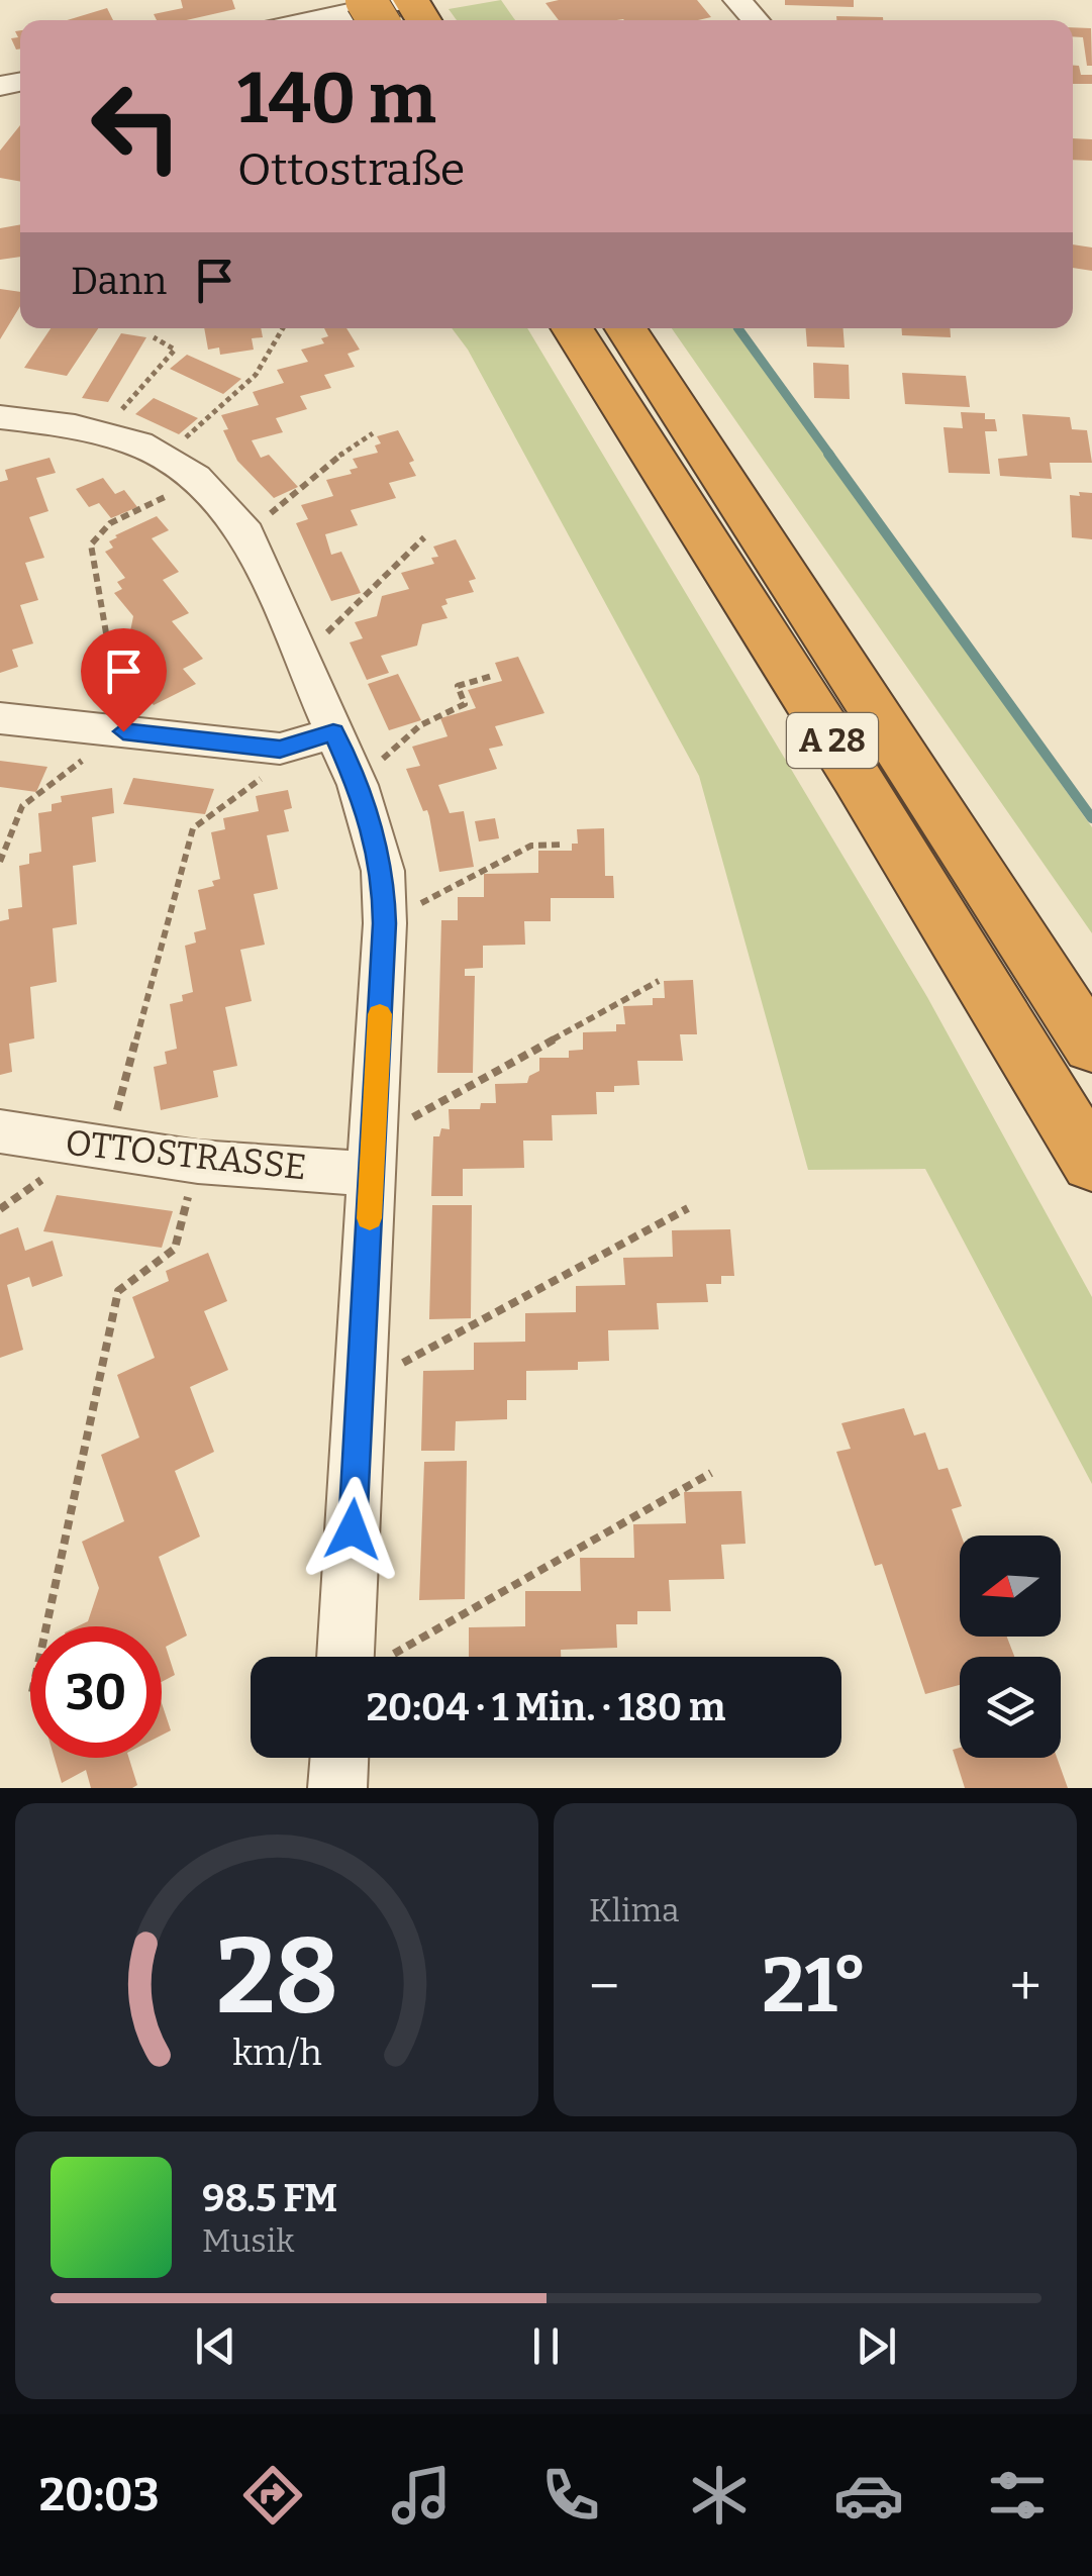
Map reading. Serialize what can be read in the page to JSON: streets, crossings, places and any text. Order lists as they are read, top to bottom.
{
  "streets": {
    "highway": ["A 28"],
    "street": ["OTTOSTRASSE"]
  },
  "north": "left",
  "page": {
    "turn": ["140 m", "Ottostraße"],
    "then": "Dann",
    "limit": "30",
    "trip": "20:04 · 1 Min. · 180 m",
    "tile": "Klima",
    "heat": ["−", "21°", "+"],
    "song": ["98.5 FM", "Musik"],
    "tabs": "20:03",
    "gauge": ["28", "km/h"]
  }
}
